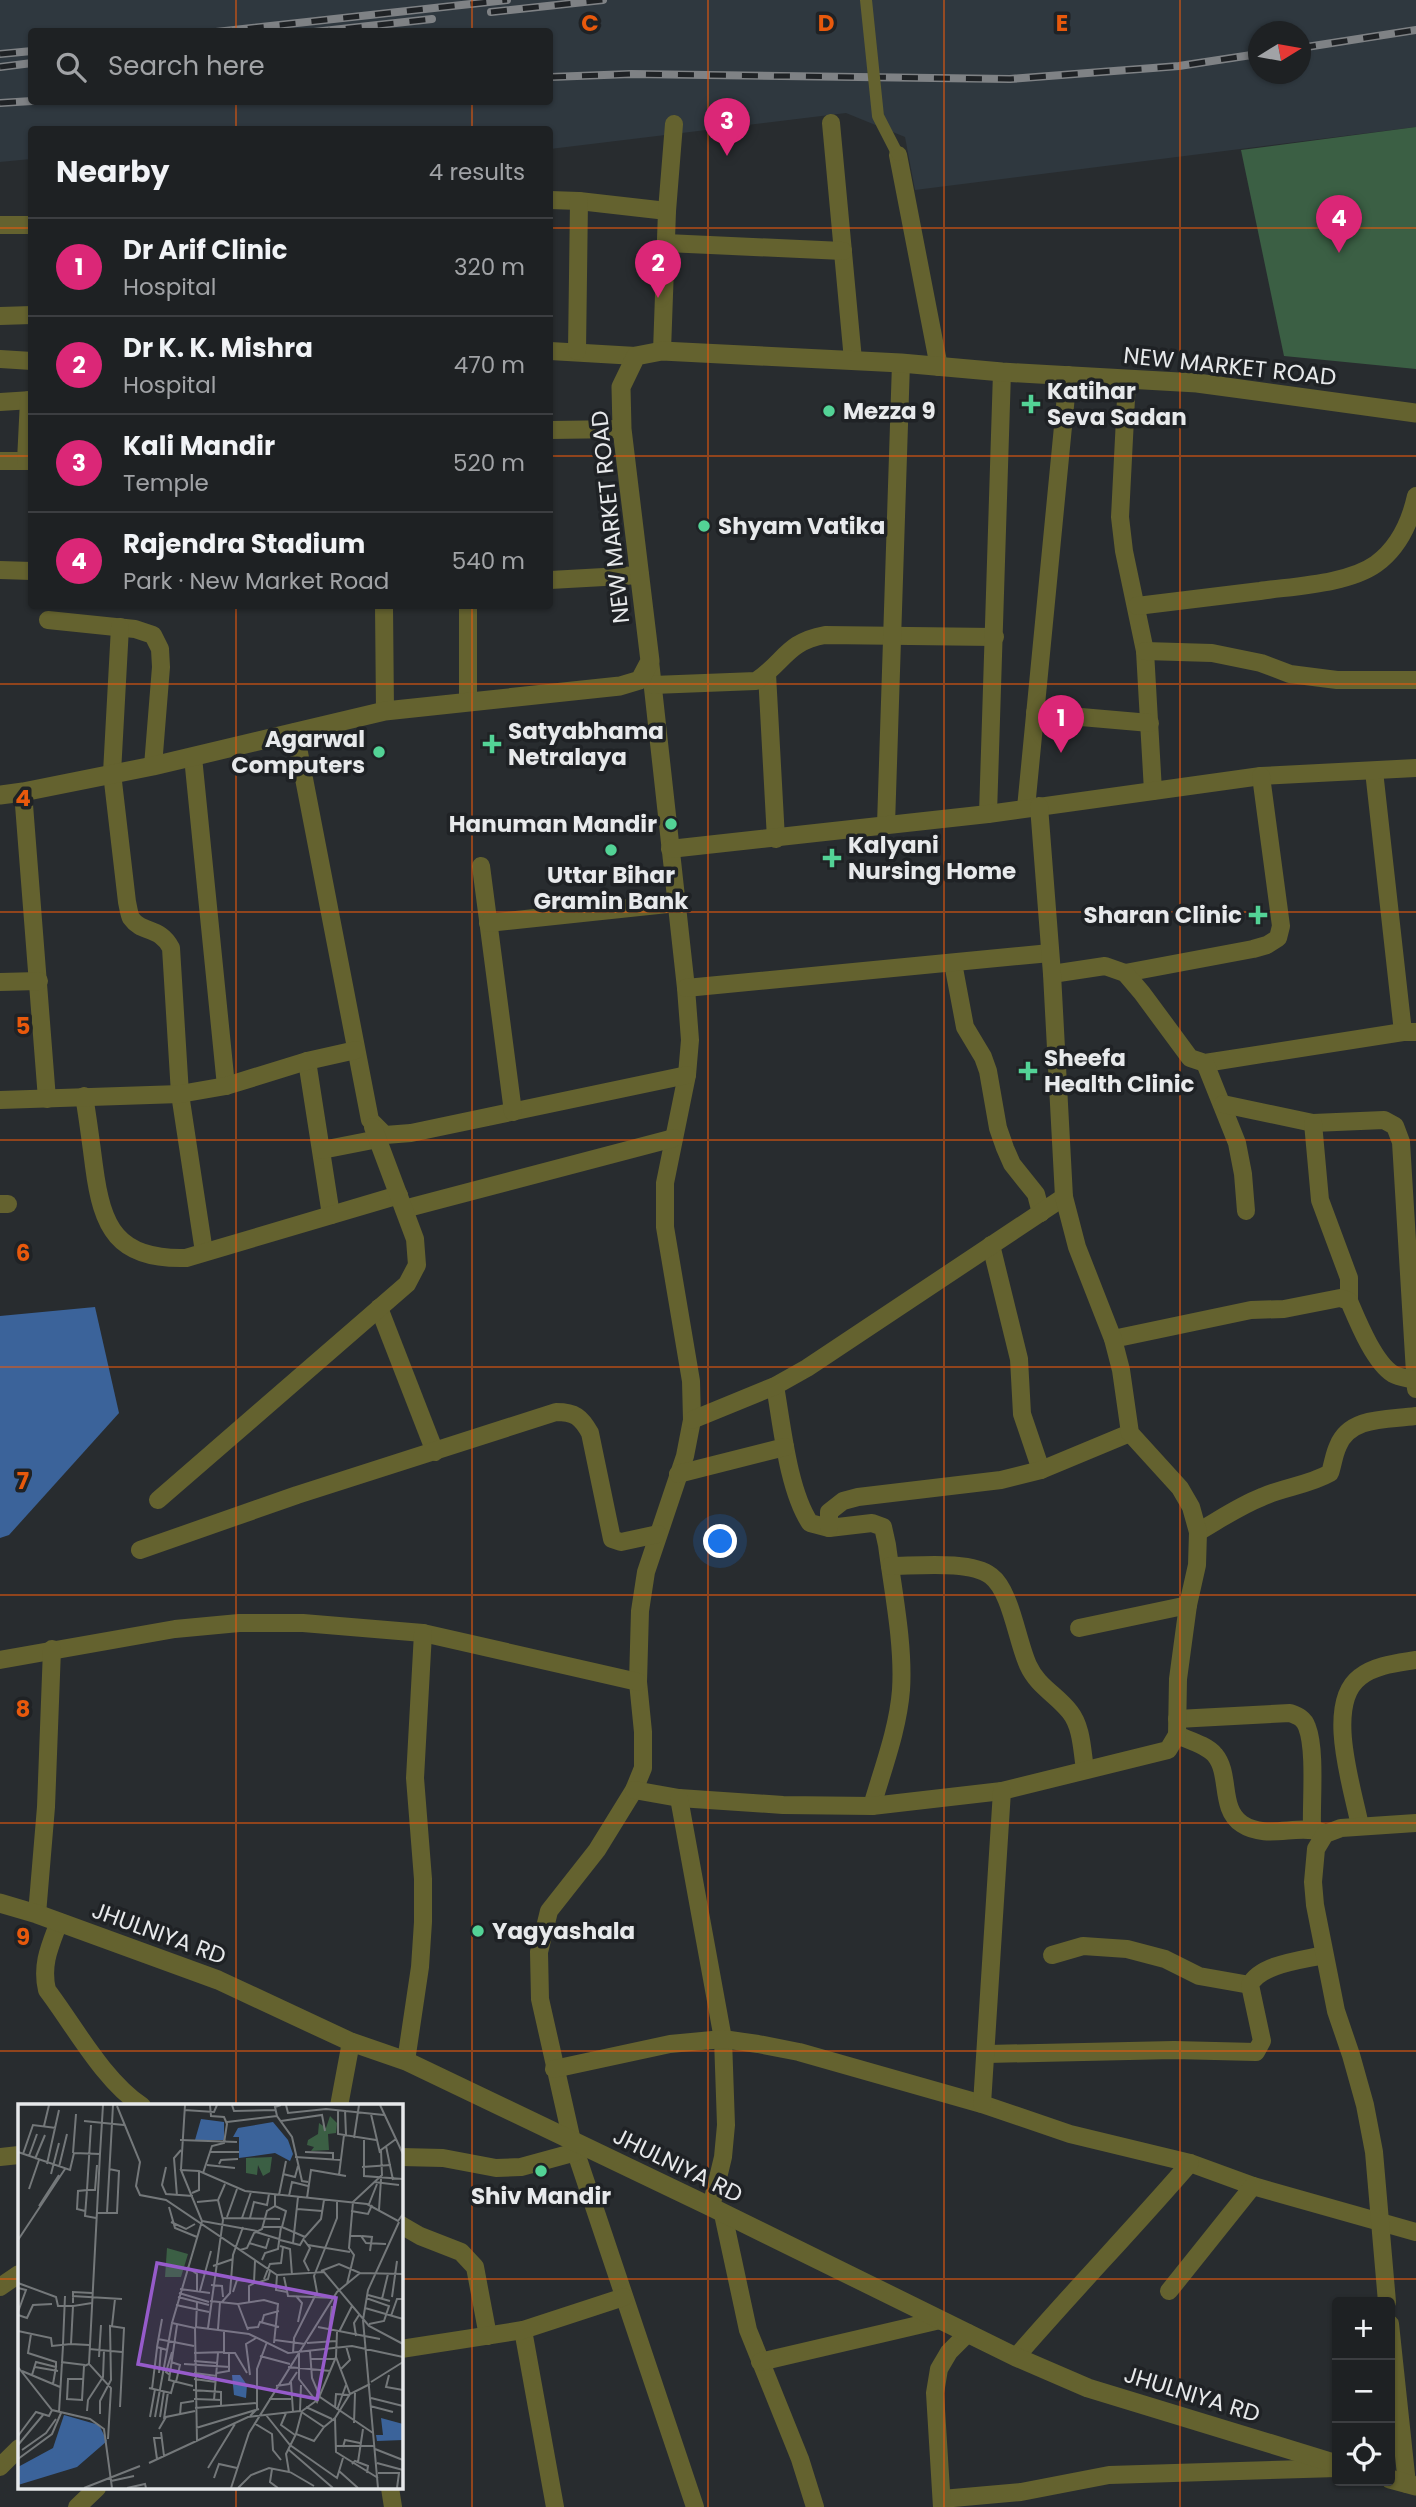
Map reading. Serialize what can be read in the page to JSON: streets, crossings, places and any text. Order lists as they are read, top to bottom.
{
  "streets": {
    "street": ["NEW MARKET ROAD", "JHULNIYA RD"]
  },
  "places": {
    "health": [
      "Katihar Seva Sadan",
      "Satyabhama Netralaya",
      "Kalyani Nursing Home",
      "Sharan Clinic",
      "Sheefa Health Clinic"
    ],
    "other": [
      "Mezza 9",
      "Shyam Vatika",
      "Agarwal Computers",
      "Hanuman Mandir",
      "Uttar Bihar Gramin Bank",
      "Yagyashala",
      "Shiv Mandir"
    ]
  },
  "north": "right",
  "page": {
    "search": "Search here",
    "pins": [
      "3",
      "4",
      "2",
      "1"
    ],
    "heading": ["Nearby", "4 results"],
    "list": [
      {
        "mark": "1",
        "name": "Dr Arif Clinic",
        "note": "Hospital",
        "value": "320 m"
      },
      {
        "mark": "2",
        "name": "Dr K. K. Mishra",
        "note": "Hospital",
        "value": "470 m"
      },
      {
        "mark": "3",
        "name": "Kali Mandir",
        "note": "Temple",
        "value": "520 m"
      },
      {
        "mark": "4",
        "name": "Rajendra Stadium",
        "note": "Park · New Market Road",
        "value": "540 m"
      }
    ],
    "map_buttons": ["+", "−"]
  },
  "grid": {
    "columns": ["C", "D", "E"],
    "rows": [
      "4",
      "5",
      "6",
      "7",
      "8",
      "9"
    ]
  }
}
